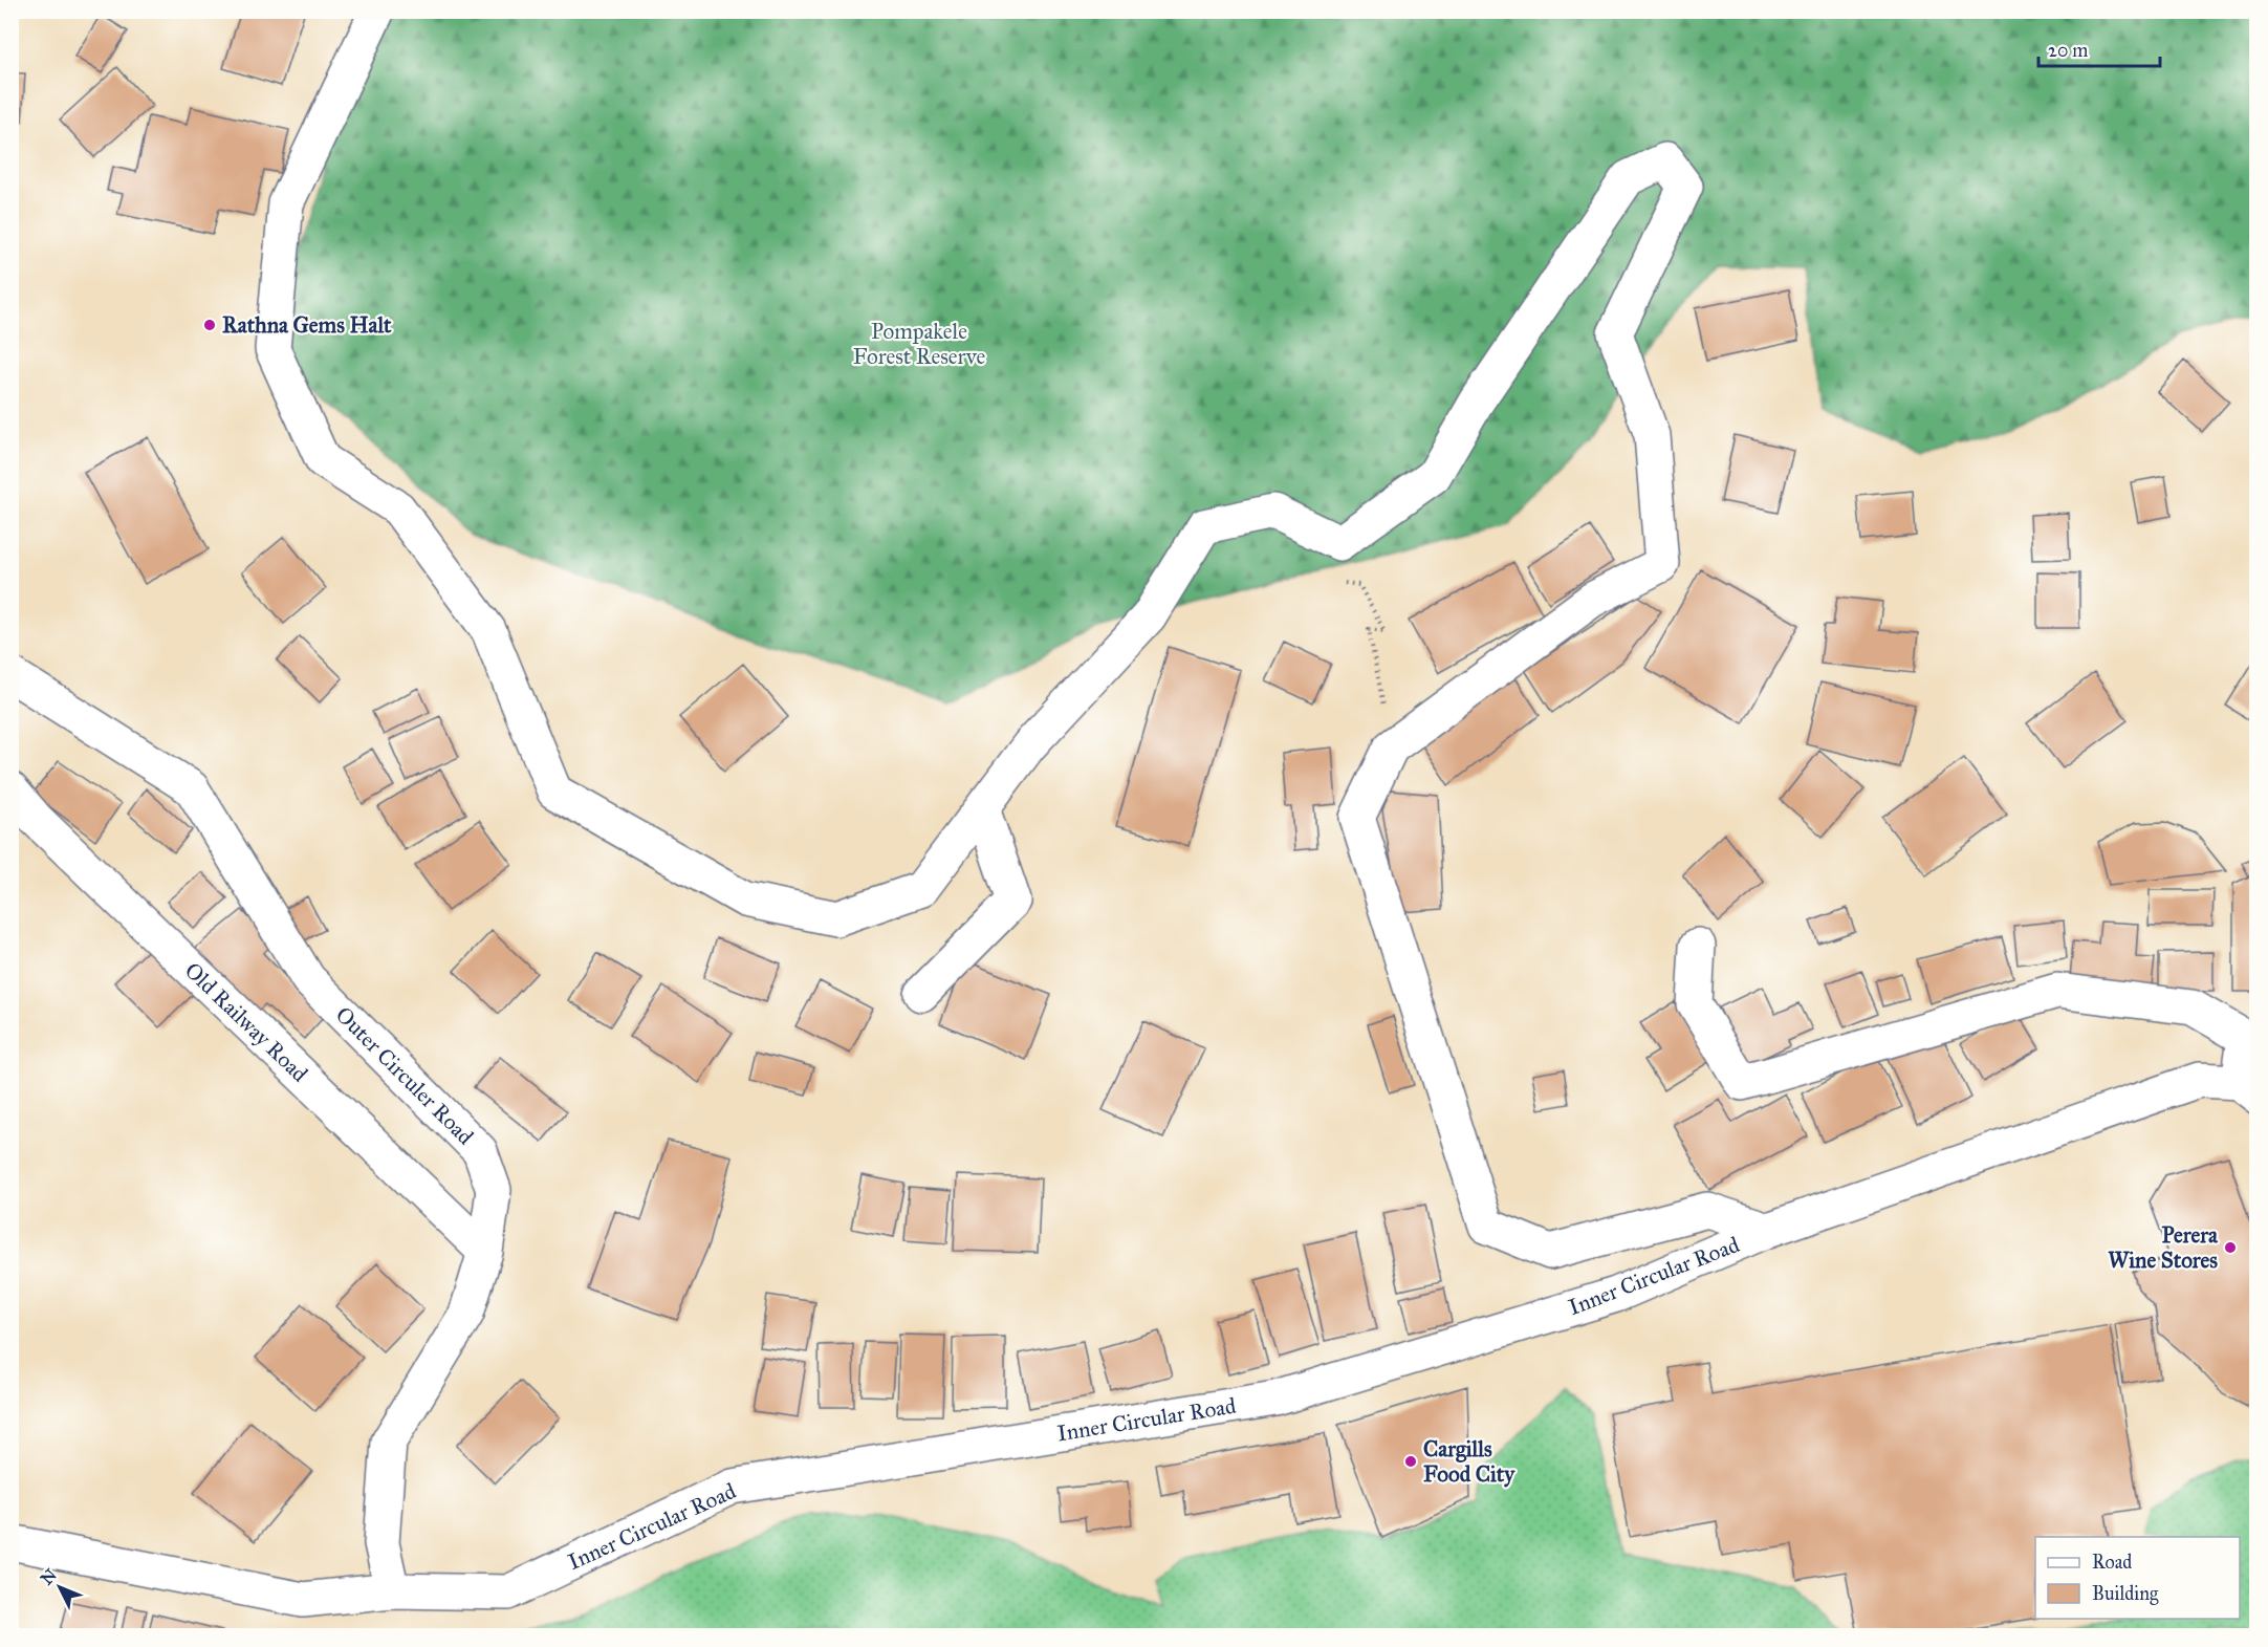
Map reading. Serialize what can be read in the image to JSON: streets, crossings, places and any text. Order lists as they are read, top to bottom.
{
  "streets": {
    "street": ["Old Railway Road", "Outer Circuler Road", "Inner Circular Road"]
  },
  "crossings": [
    ["Old Railway Road", "Outer Circuler Road"],
    ["Outer Circuler Road", "Inner Circular Road"]
  ],
  "parks": ["Pompakele Forest Reserve"],
  "places": ["Rathna Gems Halt", "Perera Wine Stores", "Cargills Food City"],
  "legend": ["Road", "Building"],
  "scale_bar": "20 m",
  "north": "top left"
}
